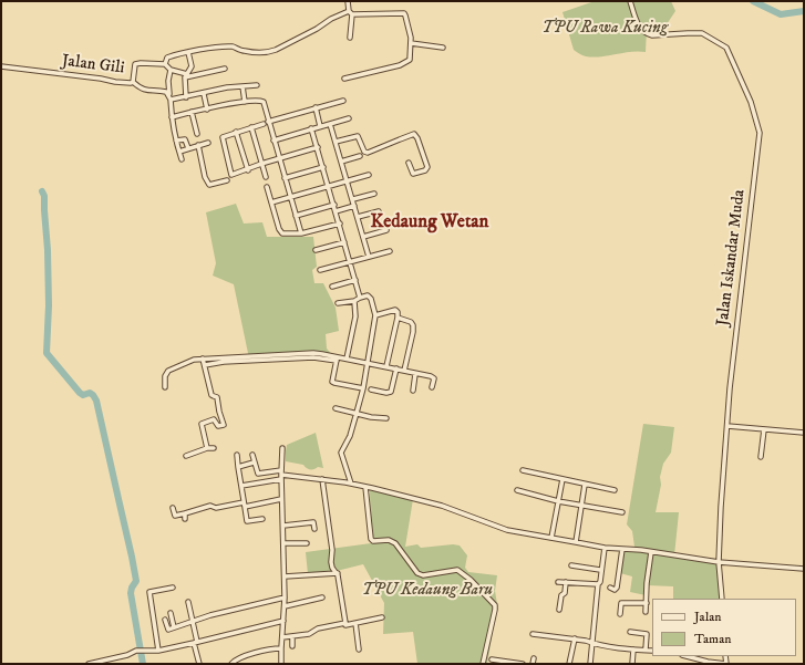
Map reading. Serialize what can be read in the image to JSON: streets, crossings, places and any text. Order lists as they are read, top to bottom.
{
  "streets": {
    "street": ["Jalan Gili", "Jalan Iskandar Muda"]
  },
  "districts": ["Kedaung Wetan"],
  "parks": ["TPU Rawa Kucing", "TPU Kedaung Baru"],
  "legend": ["Jalan", "Taman"]
}
